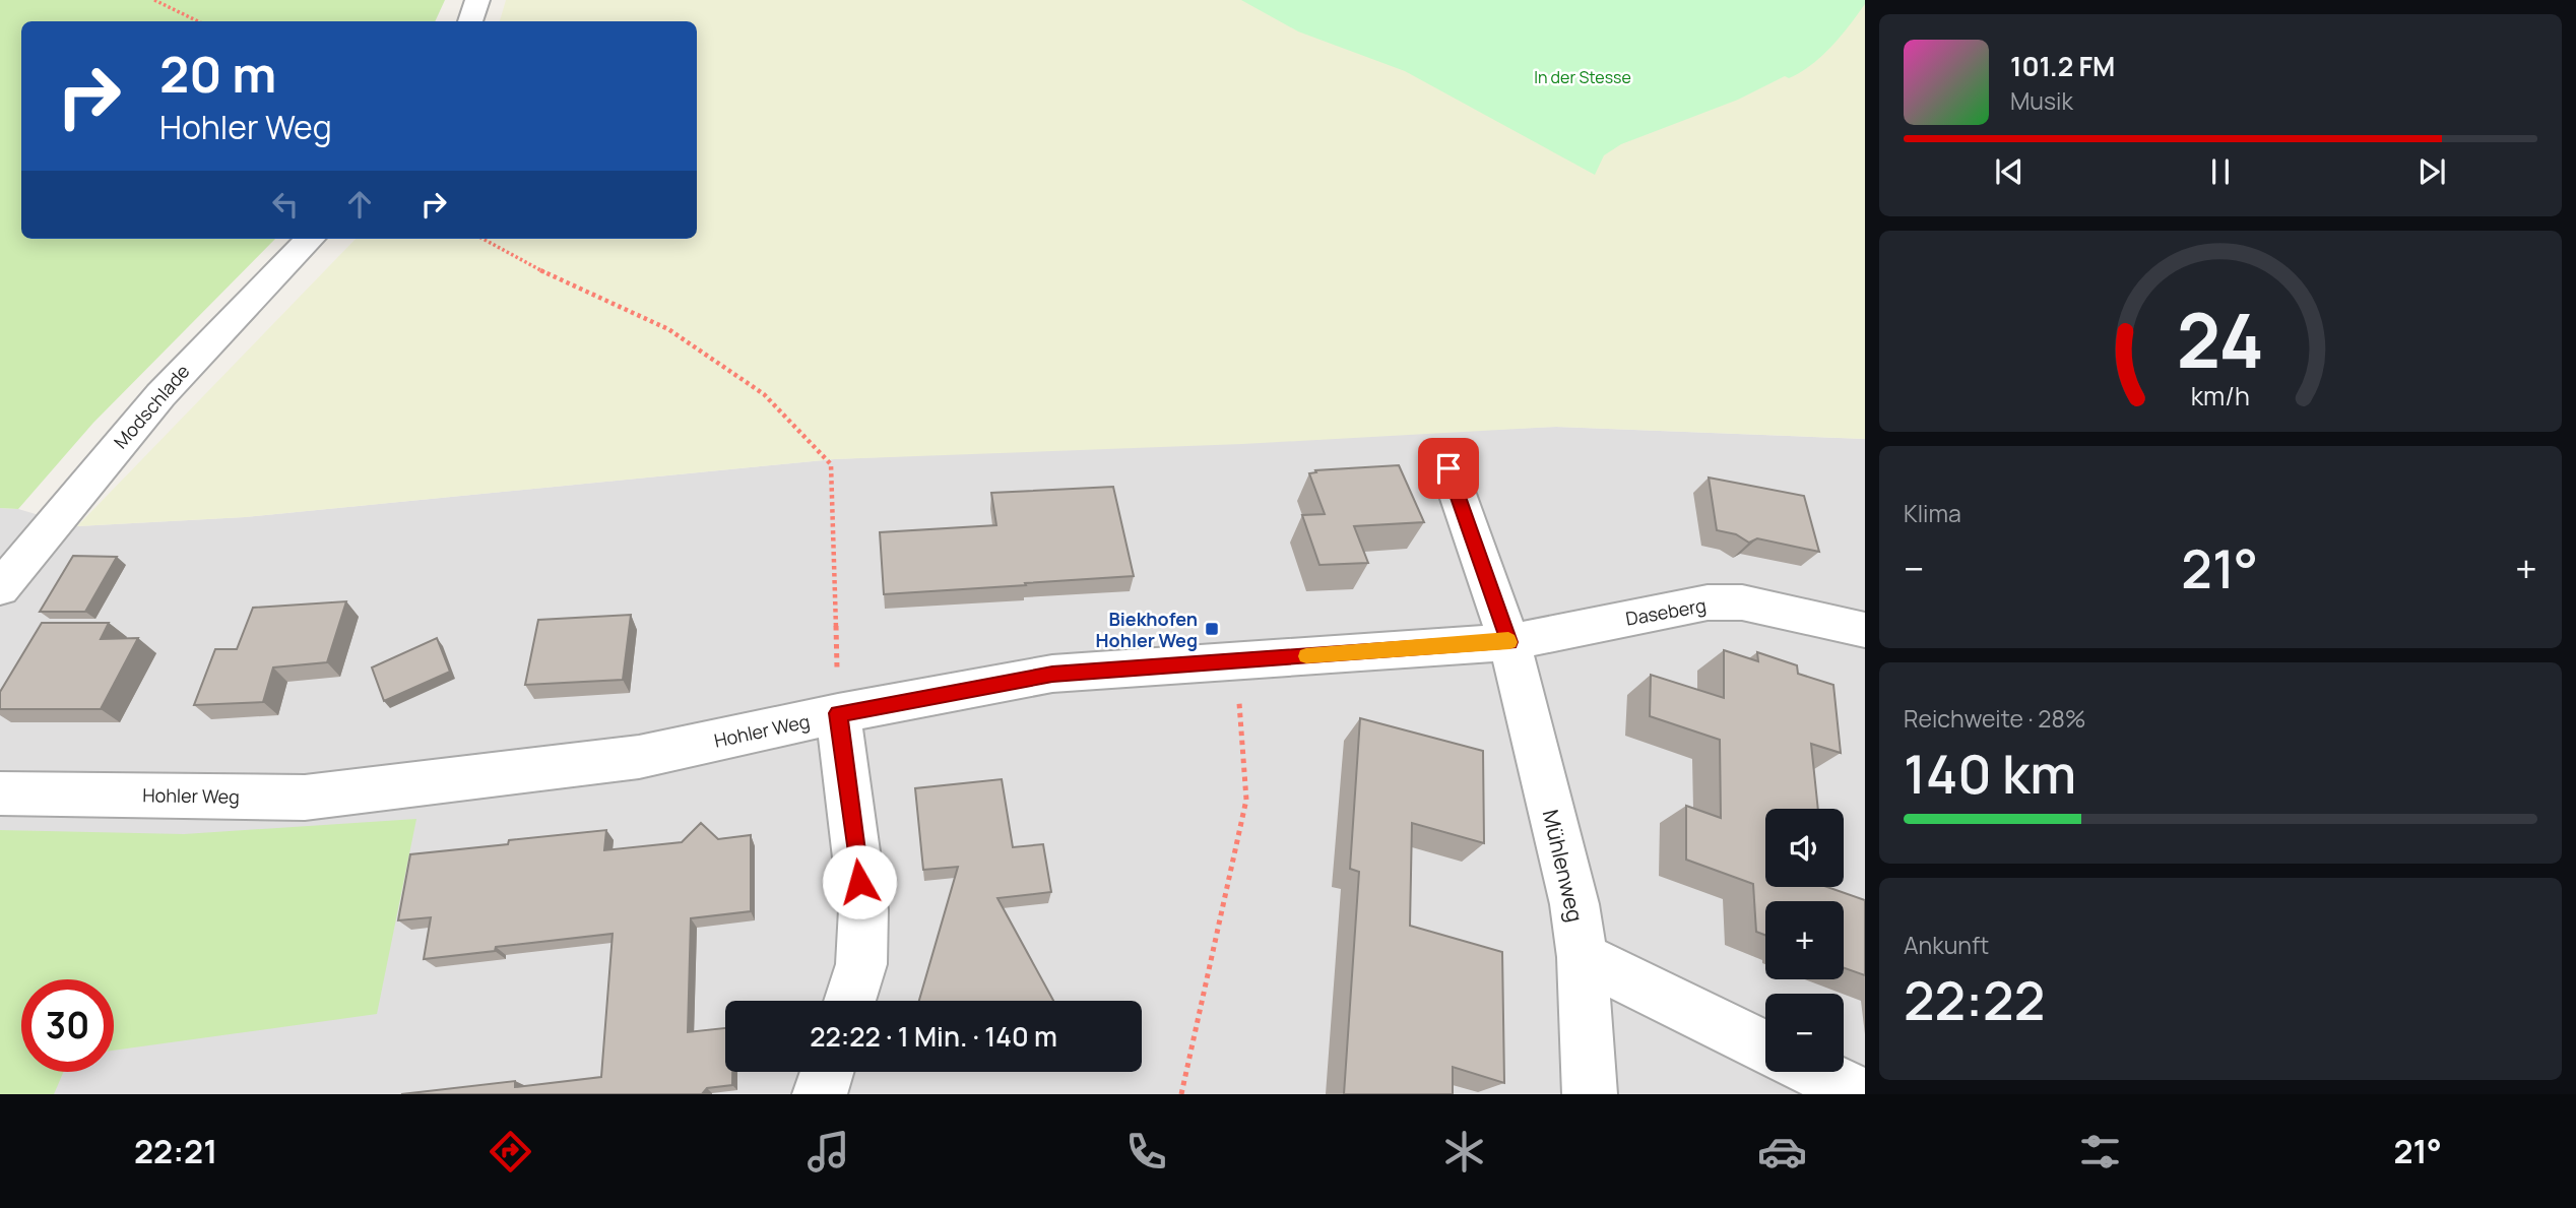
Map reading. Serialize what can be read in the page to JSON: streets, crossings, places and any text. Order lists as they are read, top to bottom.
{
  "streets": {
    "street": [
      "Modschlade",
      "Daseberg",
      "Hohler Weg",
      "Mühlenweg"
    ]
  },
  "crossings": [
    ["Daseberg", "Hohler Weg"],
    ["Daseberg", "Mühlenweg"],
    ["Hohler Weg", "Mühlenweg"]
  ],
  "parks": ["In der Stesse"],
  "places": {
    "transit": ["Biekhofen Hohler Weg"]
  },
  "page": {
    "turn": ["20 m", "Hohler Weg"],
    "song": ["101.2 FM", "Musik"],
    "tile": [
      "Klima",
      ["Reichweite · 28%", "140 km"],
      ["Ankunft", "22:22"]
    ],
    "heat": ["−", "21°", "+"],
    "map_buttons": ["+", "−"],
    "limit": "30",
    "trip": "22:22 · 1 Min. · 140 m",
    "tabs": ["22:21", "21°"],
    "gauge": ["24", "km/h"]
  }
}
